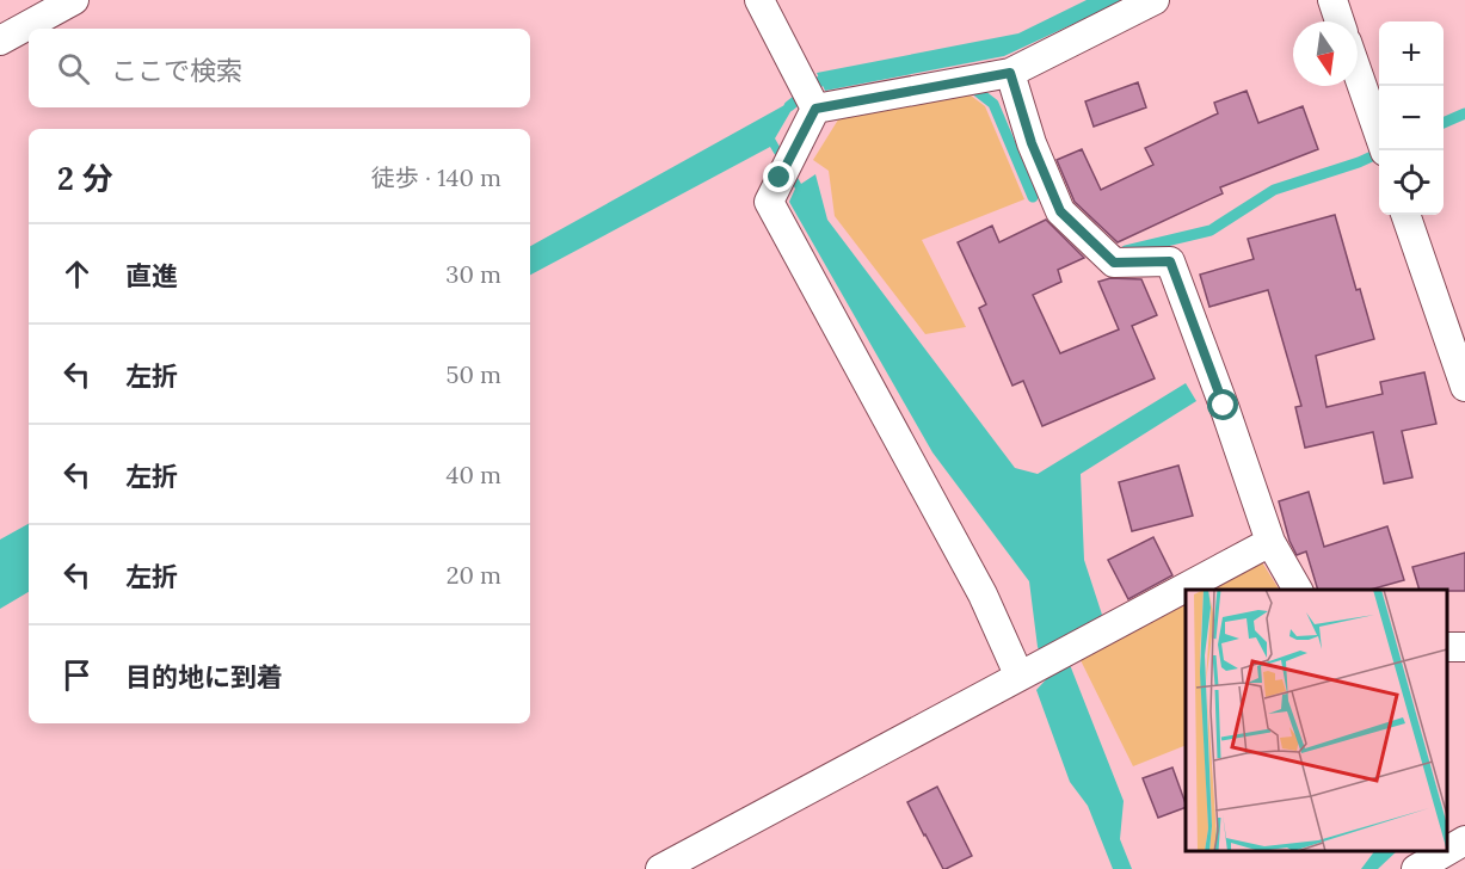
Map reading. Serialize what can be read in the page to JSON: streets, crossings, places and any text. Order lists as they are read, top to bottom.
{
  "north": "bottom",
  "page": {
    "map_buttons": ["+", "−"],
    "search": "ここで検索",
    "heading": ["2 分", "徒歩 · 140 m"],
    "list": [
      ["直進", "30 m"],
      ["左折", "50 m"],
      ["左折", "40 m"],
      ["左折", "20 m"],
      "目的地に到着"
    ]
  }
}
